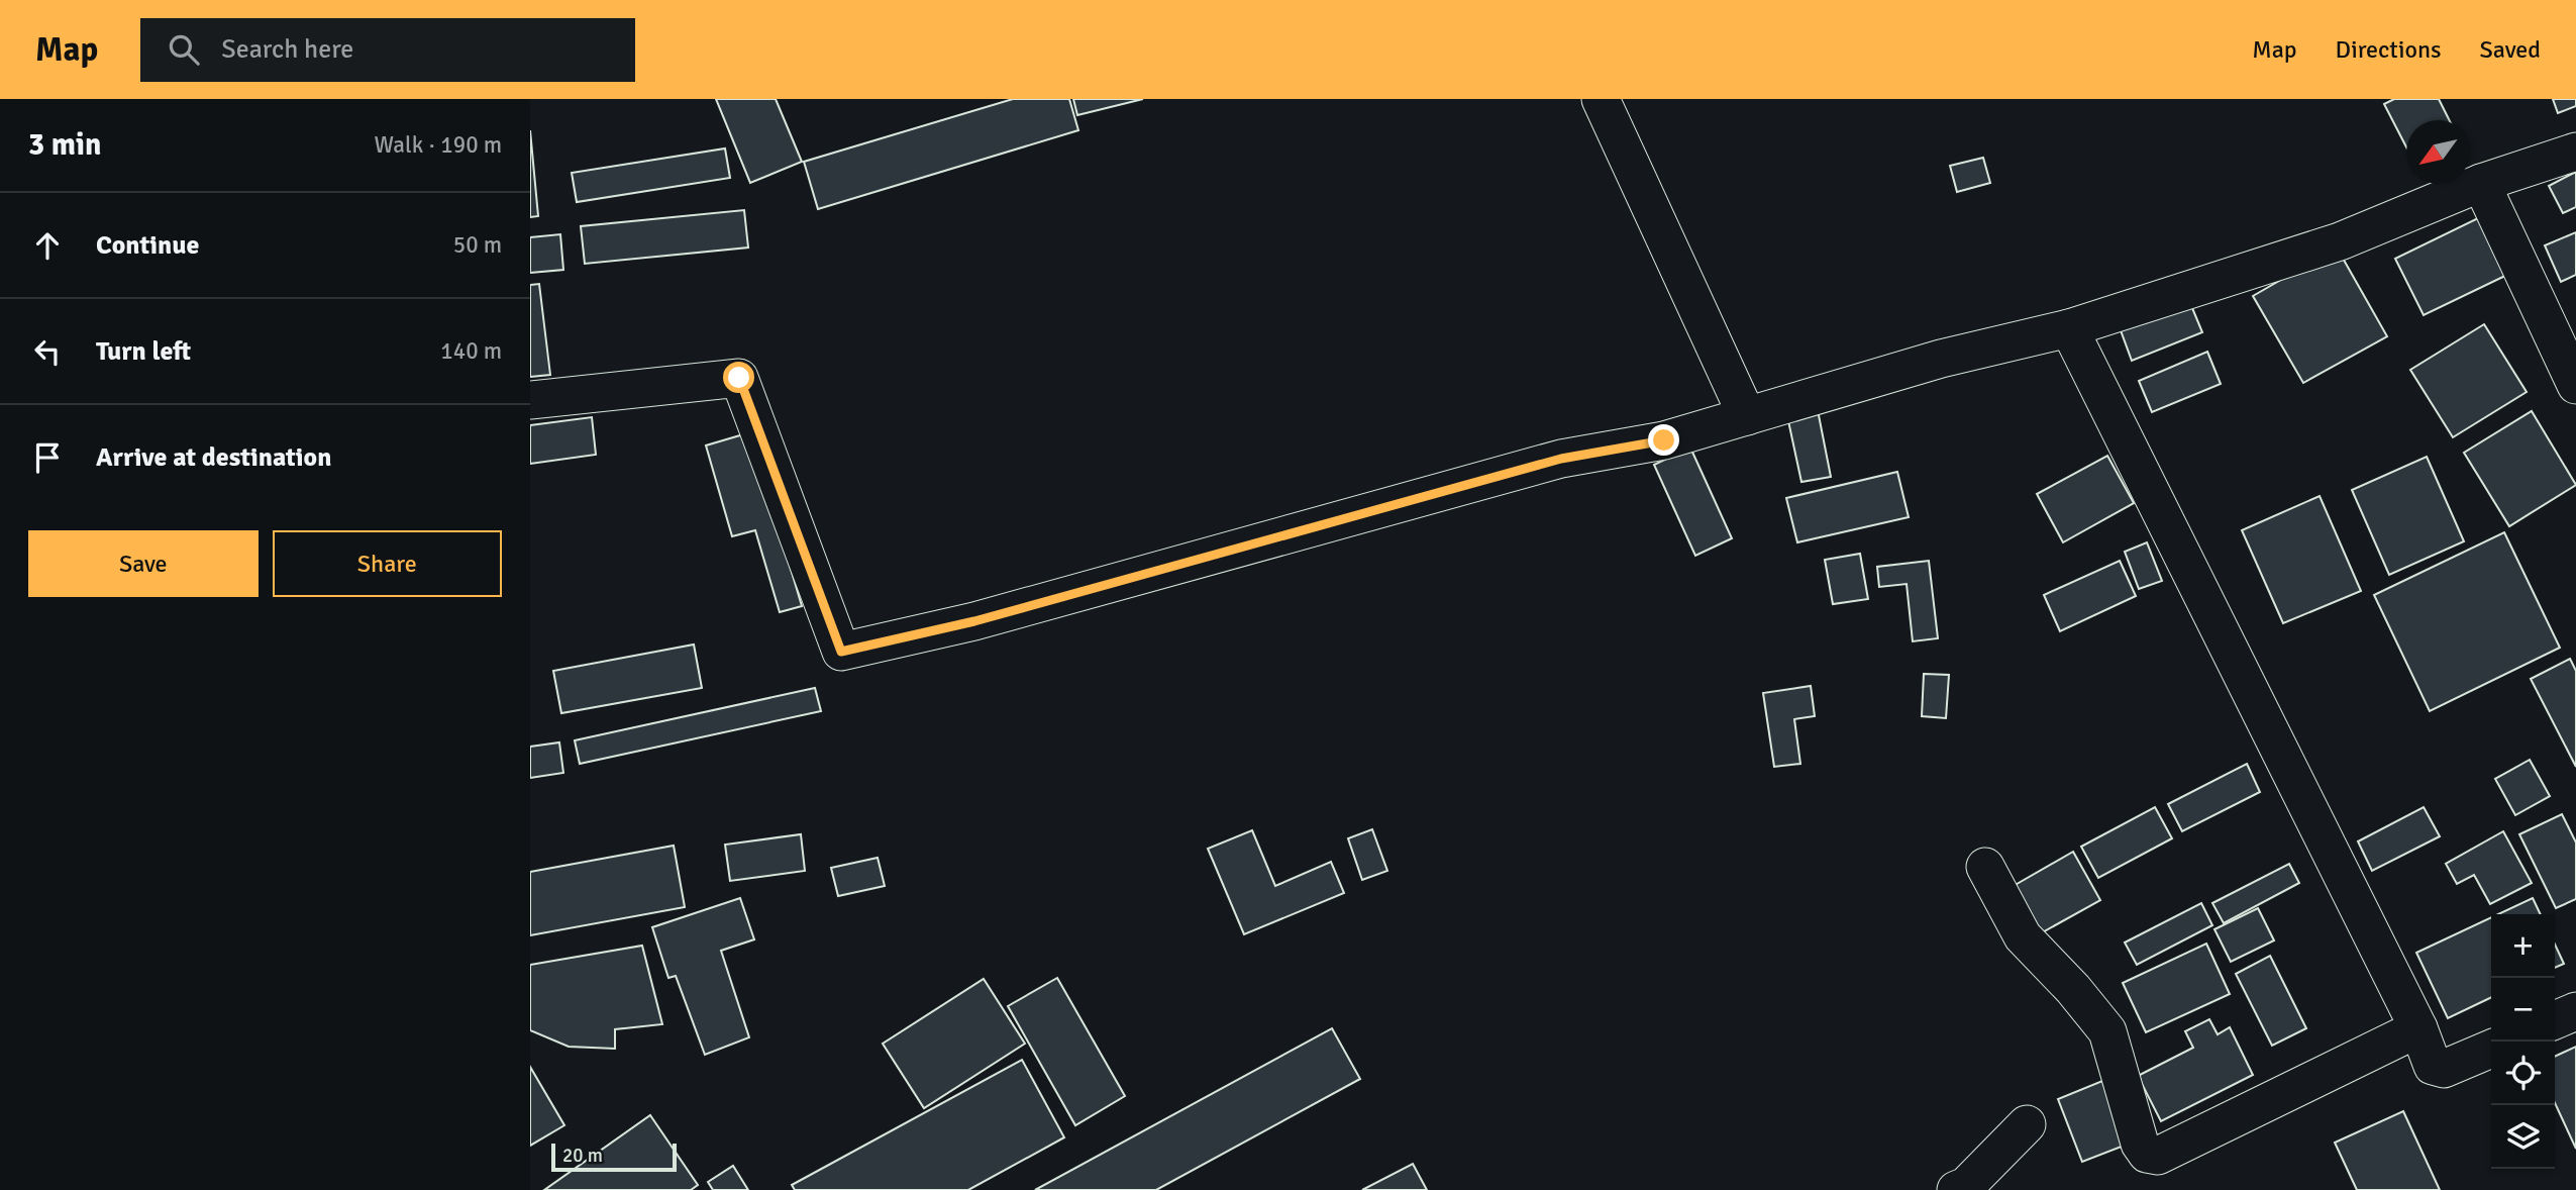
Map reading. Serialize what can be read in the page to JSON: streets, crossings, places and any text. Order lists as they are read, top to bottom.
{
  "scale_bar": "20 m",
  "north": "bottom left",
  "page": {
    "header": "Map",
    "search": "Search here",
    "nav": ["Map", "Directions", "Saved"],
    "heading": ["3 min", "Walk · 190 m"],
    "list": [
      ["Continue", "50 m"],
      ["Turn left", "140 m"],
      "Arrive at destination"
    ],
    "buttons": ["Save", "Share"],
    "map_buttons": ["+", "−"],
    "scale": "20 m"
  }
}
